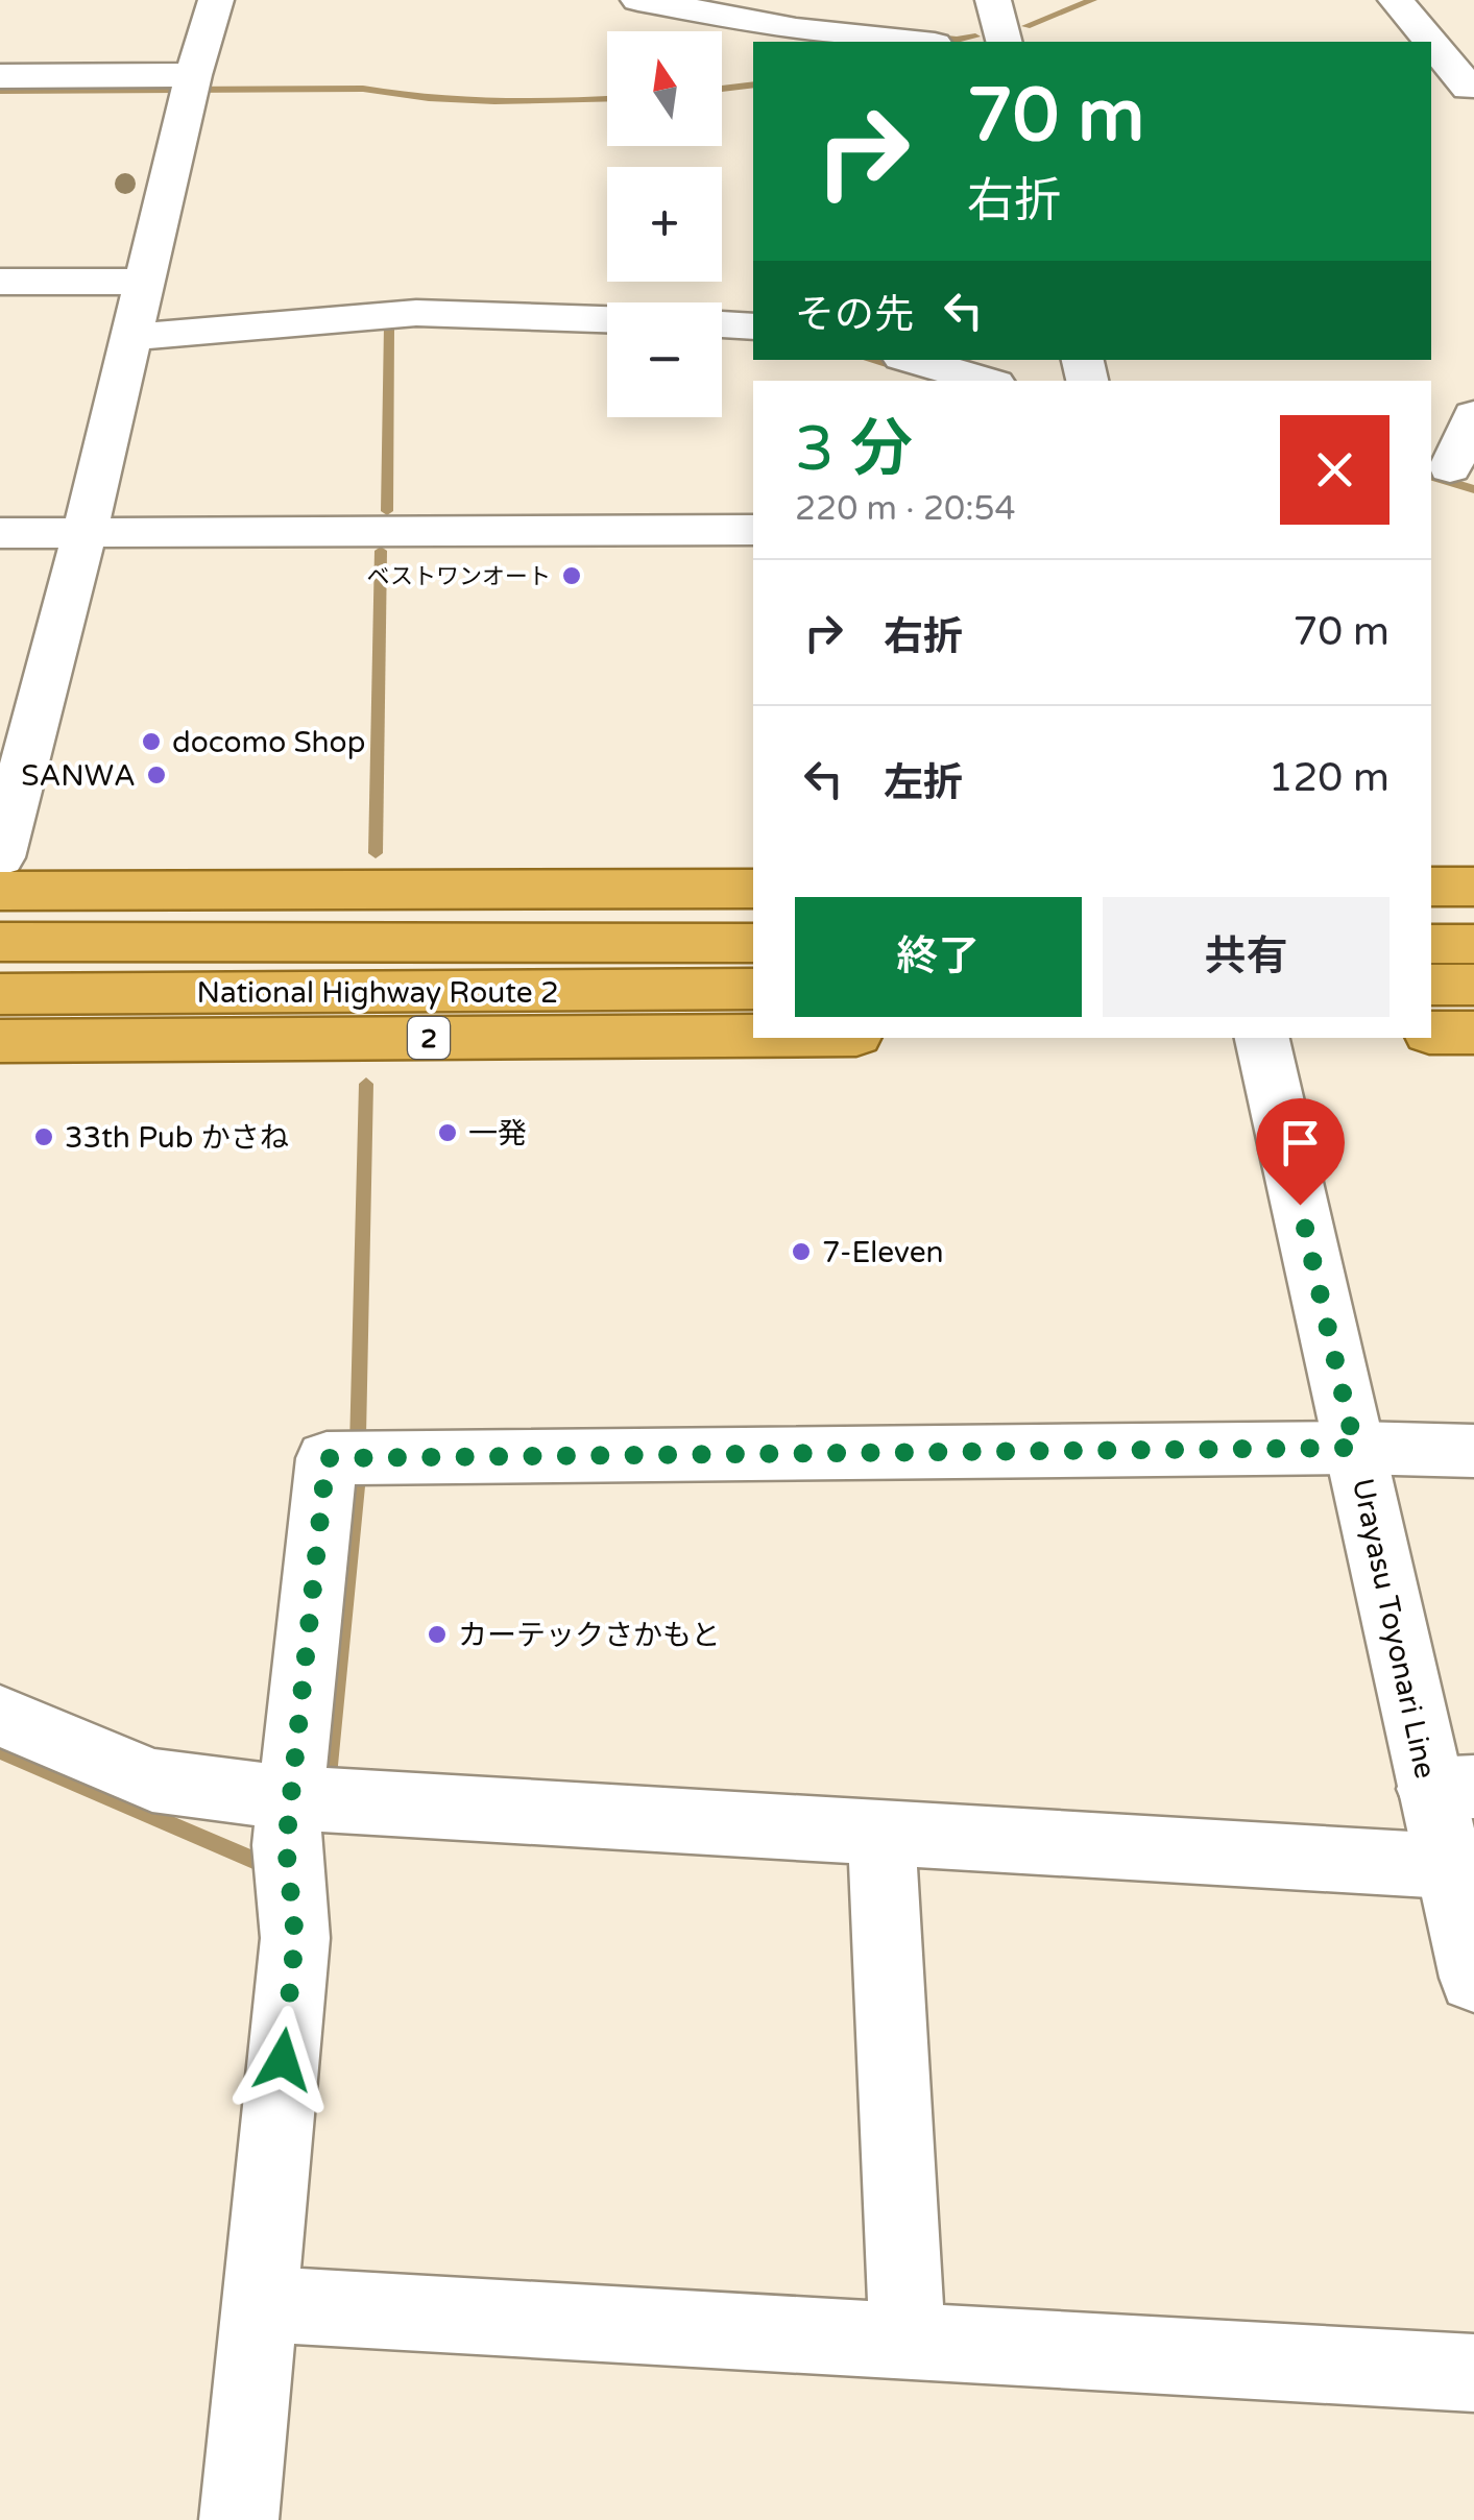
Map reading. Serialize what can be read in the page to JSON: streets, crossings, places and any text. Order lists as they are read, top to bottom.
{
  "streets": {
    "highway": ["National Highway Route 2", "2"],
    "street": ["Urayasu Toyonari Line"]
  },
  "places": [
    "ベストワンオート",
    "docomo Shop",
    "SANWA",
    "一発",
    "33th Pub かさね",
    "7-Eleven",
    "カーテックさかもと"
  ],
  "north": "top",
  "page": {
    "map_buttons": ["+", "−"],
    "turn": ["70 m", "右折"],
    "then": "その先",
    "heading": ["3 分", "220 m · 20:54"],
    "list": [
      {
        "name": "右折",
        "value": "70 m"
      },
      {
        "name": "左折",
        "value": "120 m"
      }
    ],
    "buttons": ["終了", "共有"]
  }
}
